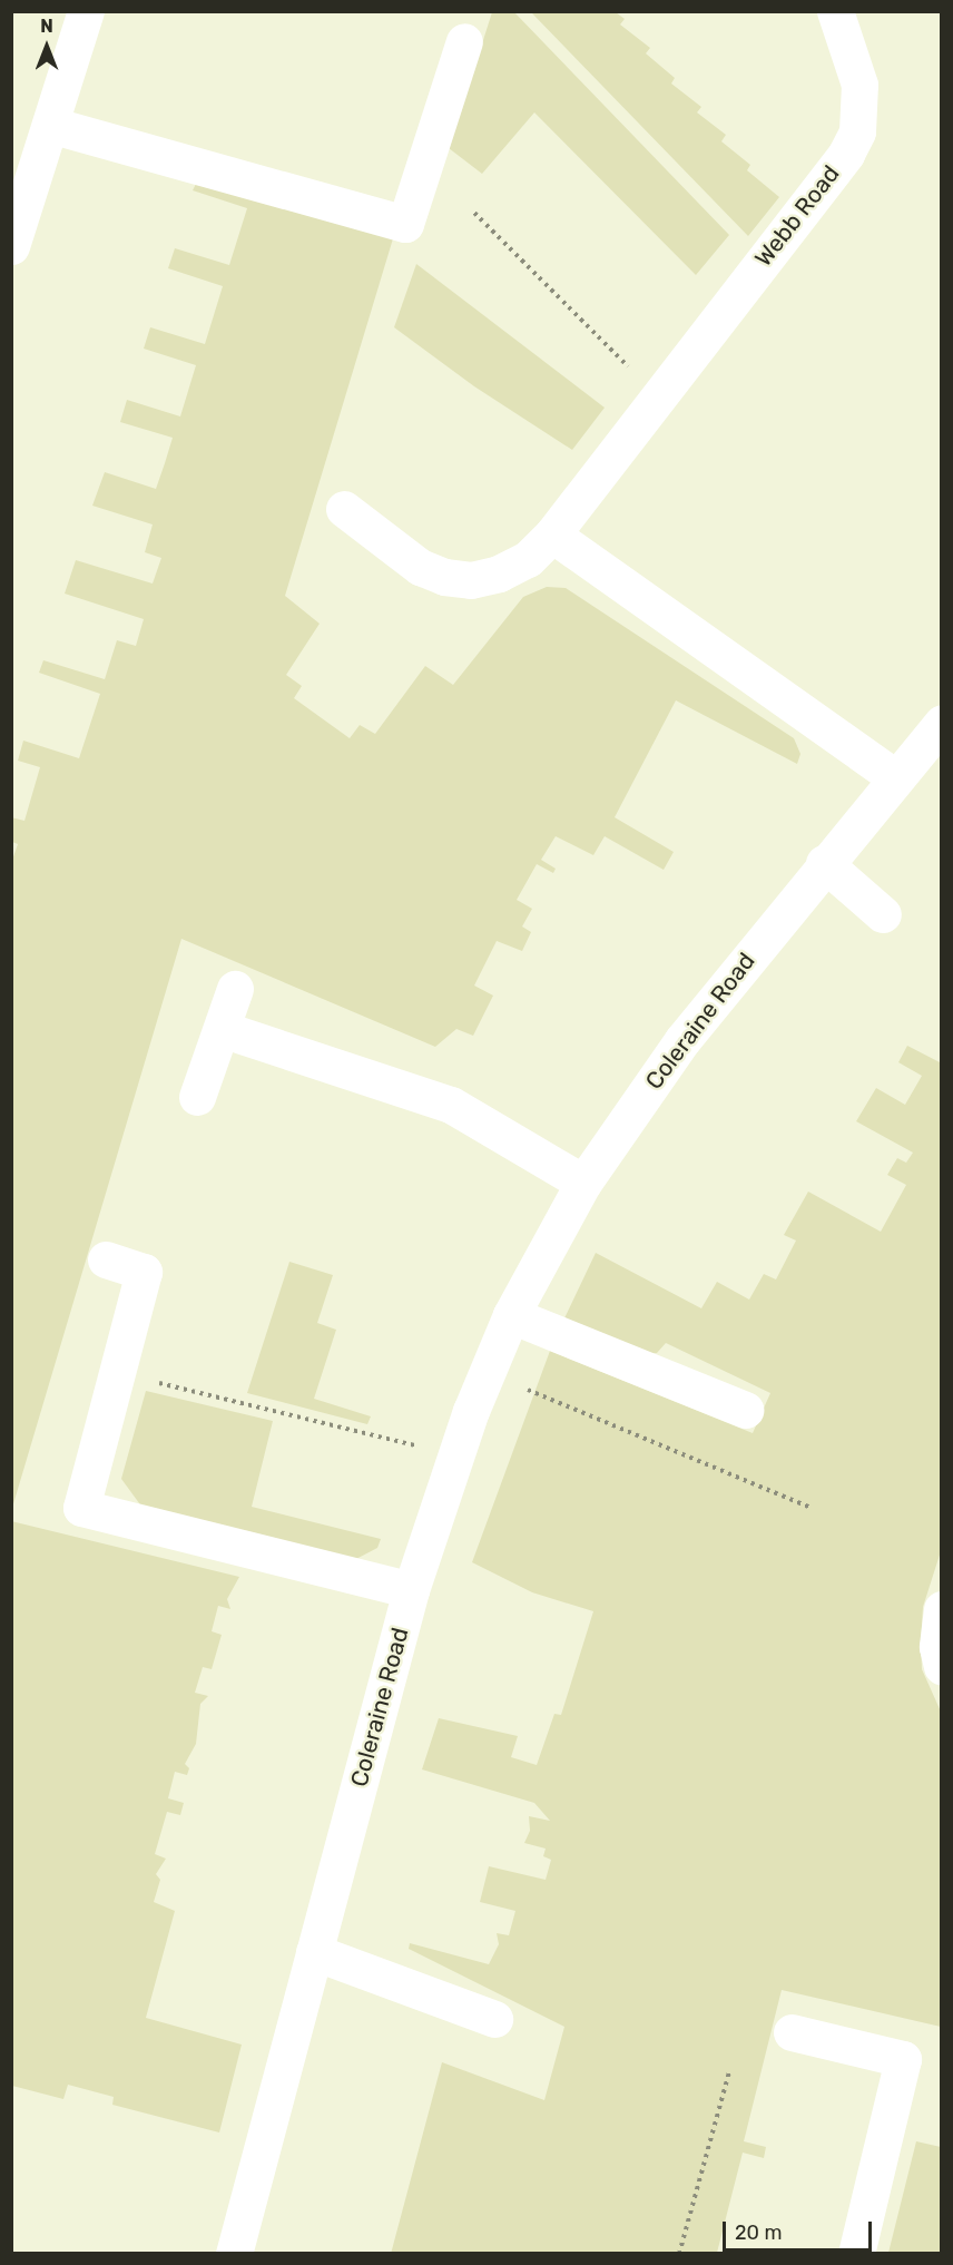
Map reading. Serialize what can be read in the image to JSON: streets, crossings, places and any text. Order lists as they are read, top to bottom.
{
  "streets": {
    "street": ["Webb Road", "Coleraine Road"]
  },
  "scale_bar": "20 m",
  "north": "top"
}
